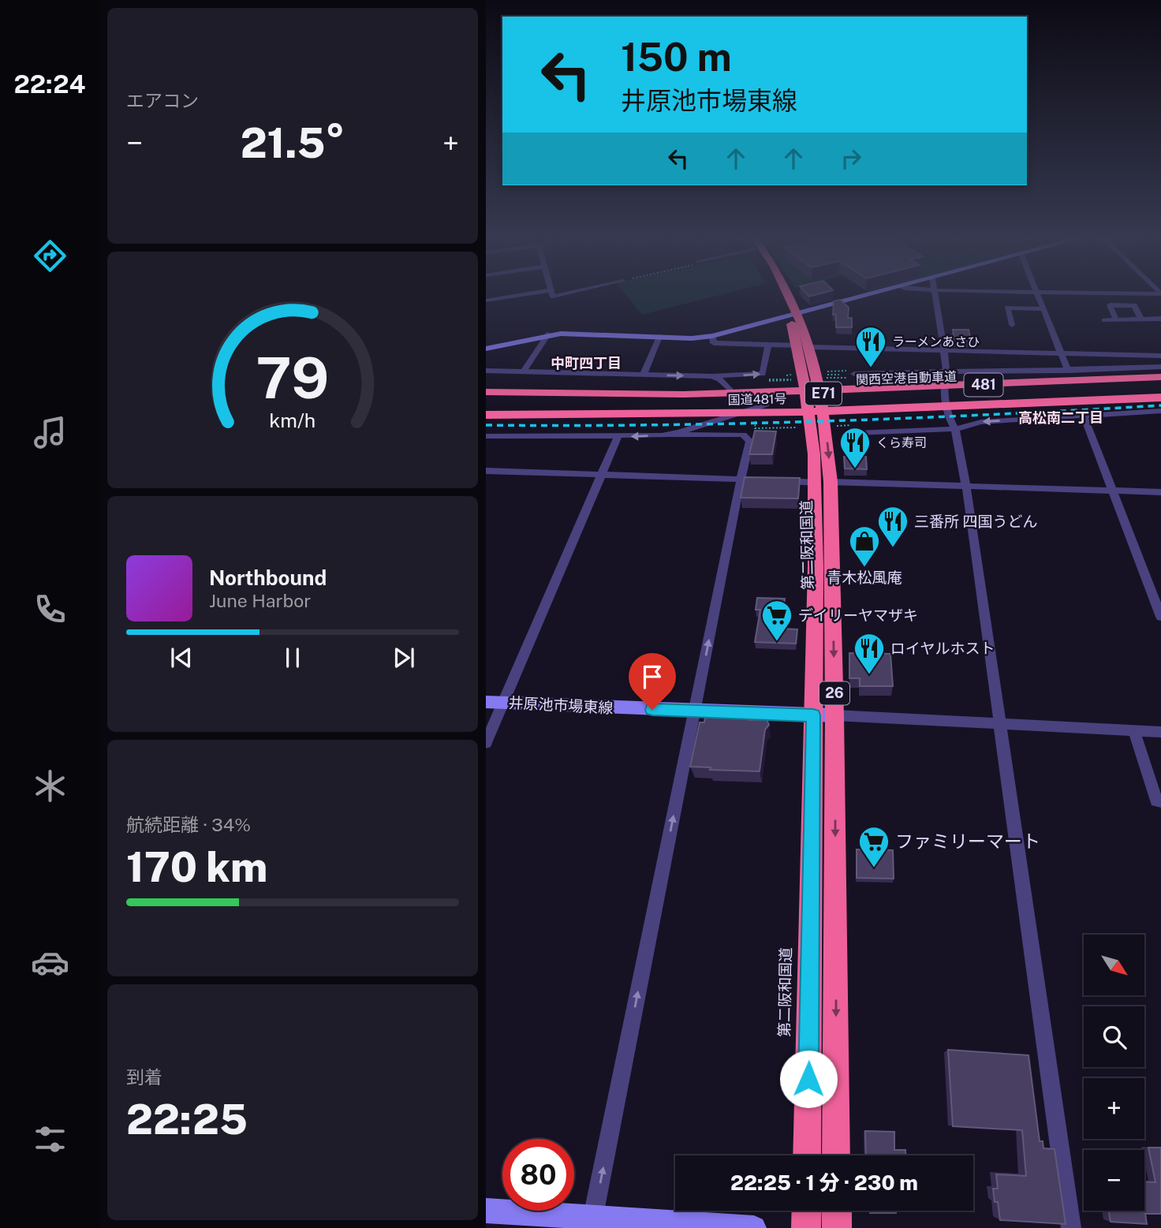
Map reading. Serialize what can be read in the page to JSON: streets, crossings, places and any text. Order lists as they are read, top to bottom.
{
  "streets": {
    "highway": [
      "関西空港自動車道",
      "481",
      "E71",
      "国道481号",
      "第二阪和国道",
      "26"
    ],
    "street": ["井原池市場東線"]
  },
  "crossings": [
    ["関西空港自動車道", "481"],
    ["481", "国道481号"],
    ["481", "第二阪和国道"],
    ["第二阪和国道", "井原池市場東線"]
  ],
  "districts": ["中町四丁目", "高松南二丁目"],
  "places": {
    "restaurant": [
      "ラーメンあさひ",
      "くら寿司",
      "三番所 四国うどん",
      "ロイヤルホスト"
    ],
    "shop": ["青木松風庵"],
    "supermarket": ["デイリーヤマザキ", "ファミリーマート"]
  },
  "north": "bottom right",
  "page": {
    "tabs": "22:24",
    "tile": [
      "エアコン",
      ["航続距離 · 34%", "170 km"],
      ["到着", "22:25"]
    ],
    "turn": ["150 m", "井原池市場東線"],
    "heat": ["−", "21.5°", "+"],
    "song": ["Northbound", "June Harbor"],
    "map_buttons": ["+", "−"],
    "limit": "80",
    "trip": "22:25 · 1 分 · 230 m",
    "gauge": ["79", "km/h"]
  }
}
